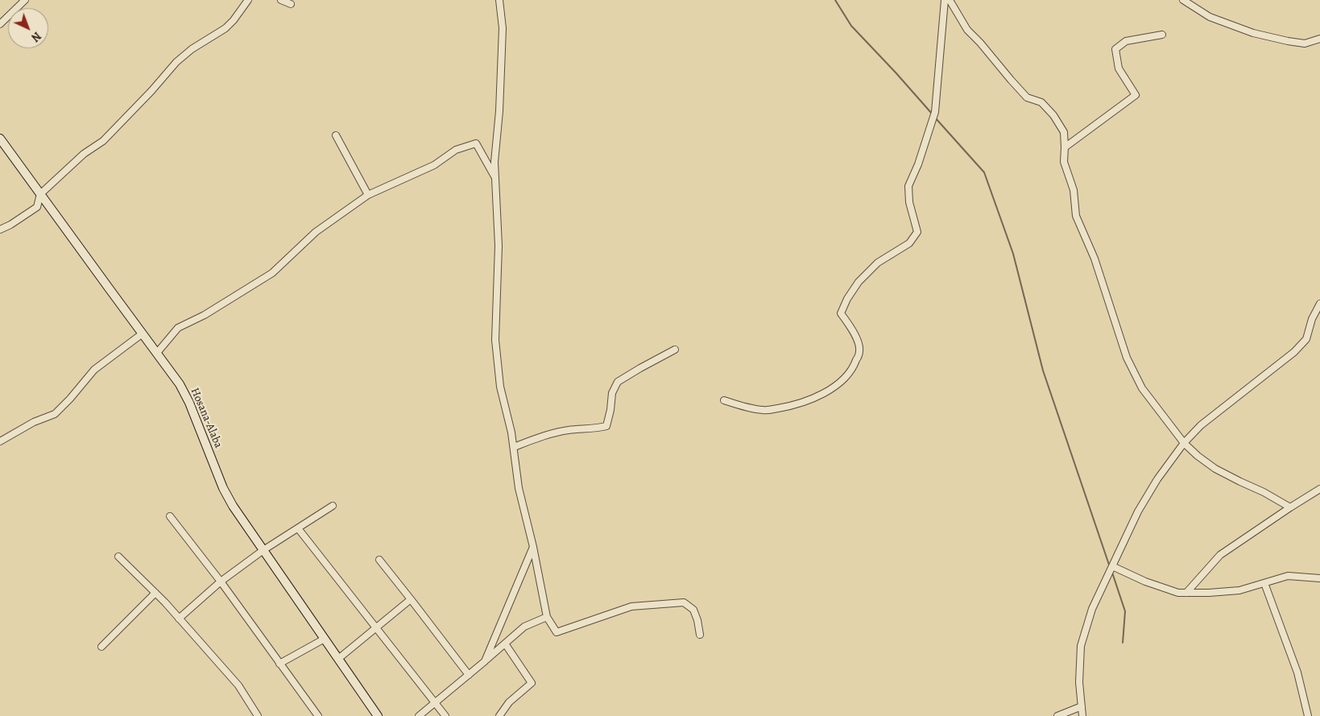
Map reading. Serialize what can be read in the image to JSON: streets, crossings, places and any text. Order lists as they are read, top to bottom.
{
  "streets": {
    "main road": ["Hosana-Alaba"]
  },
  "north": "bottom right"
}
